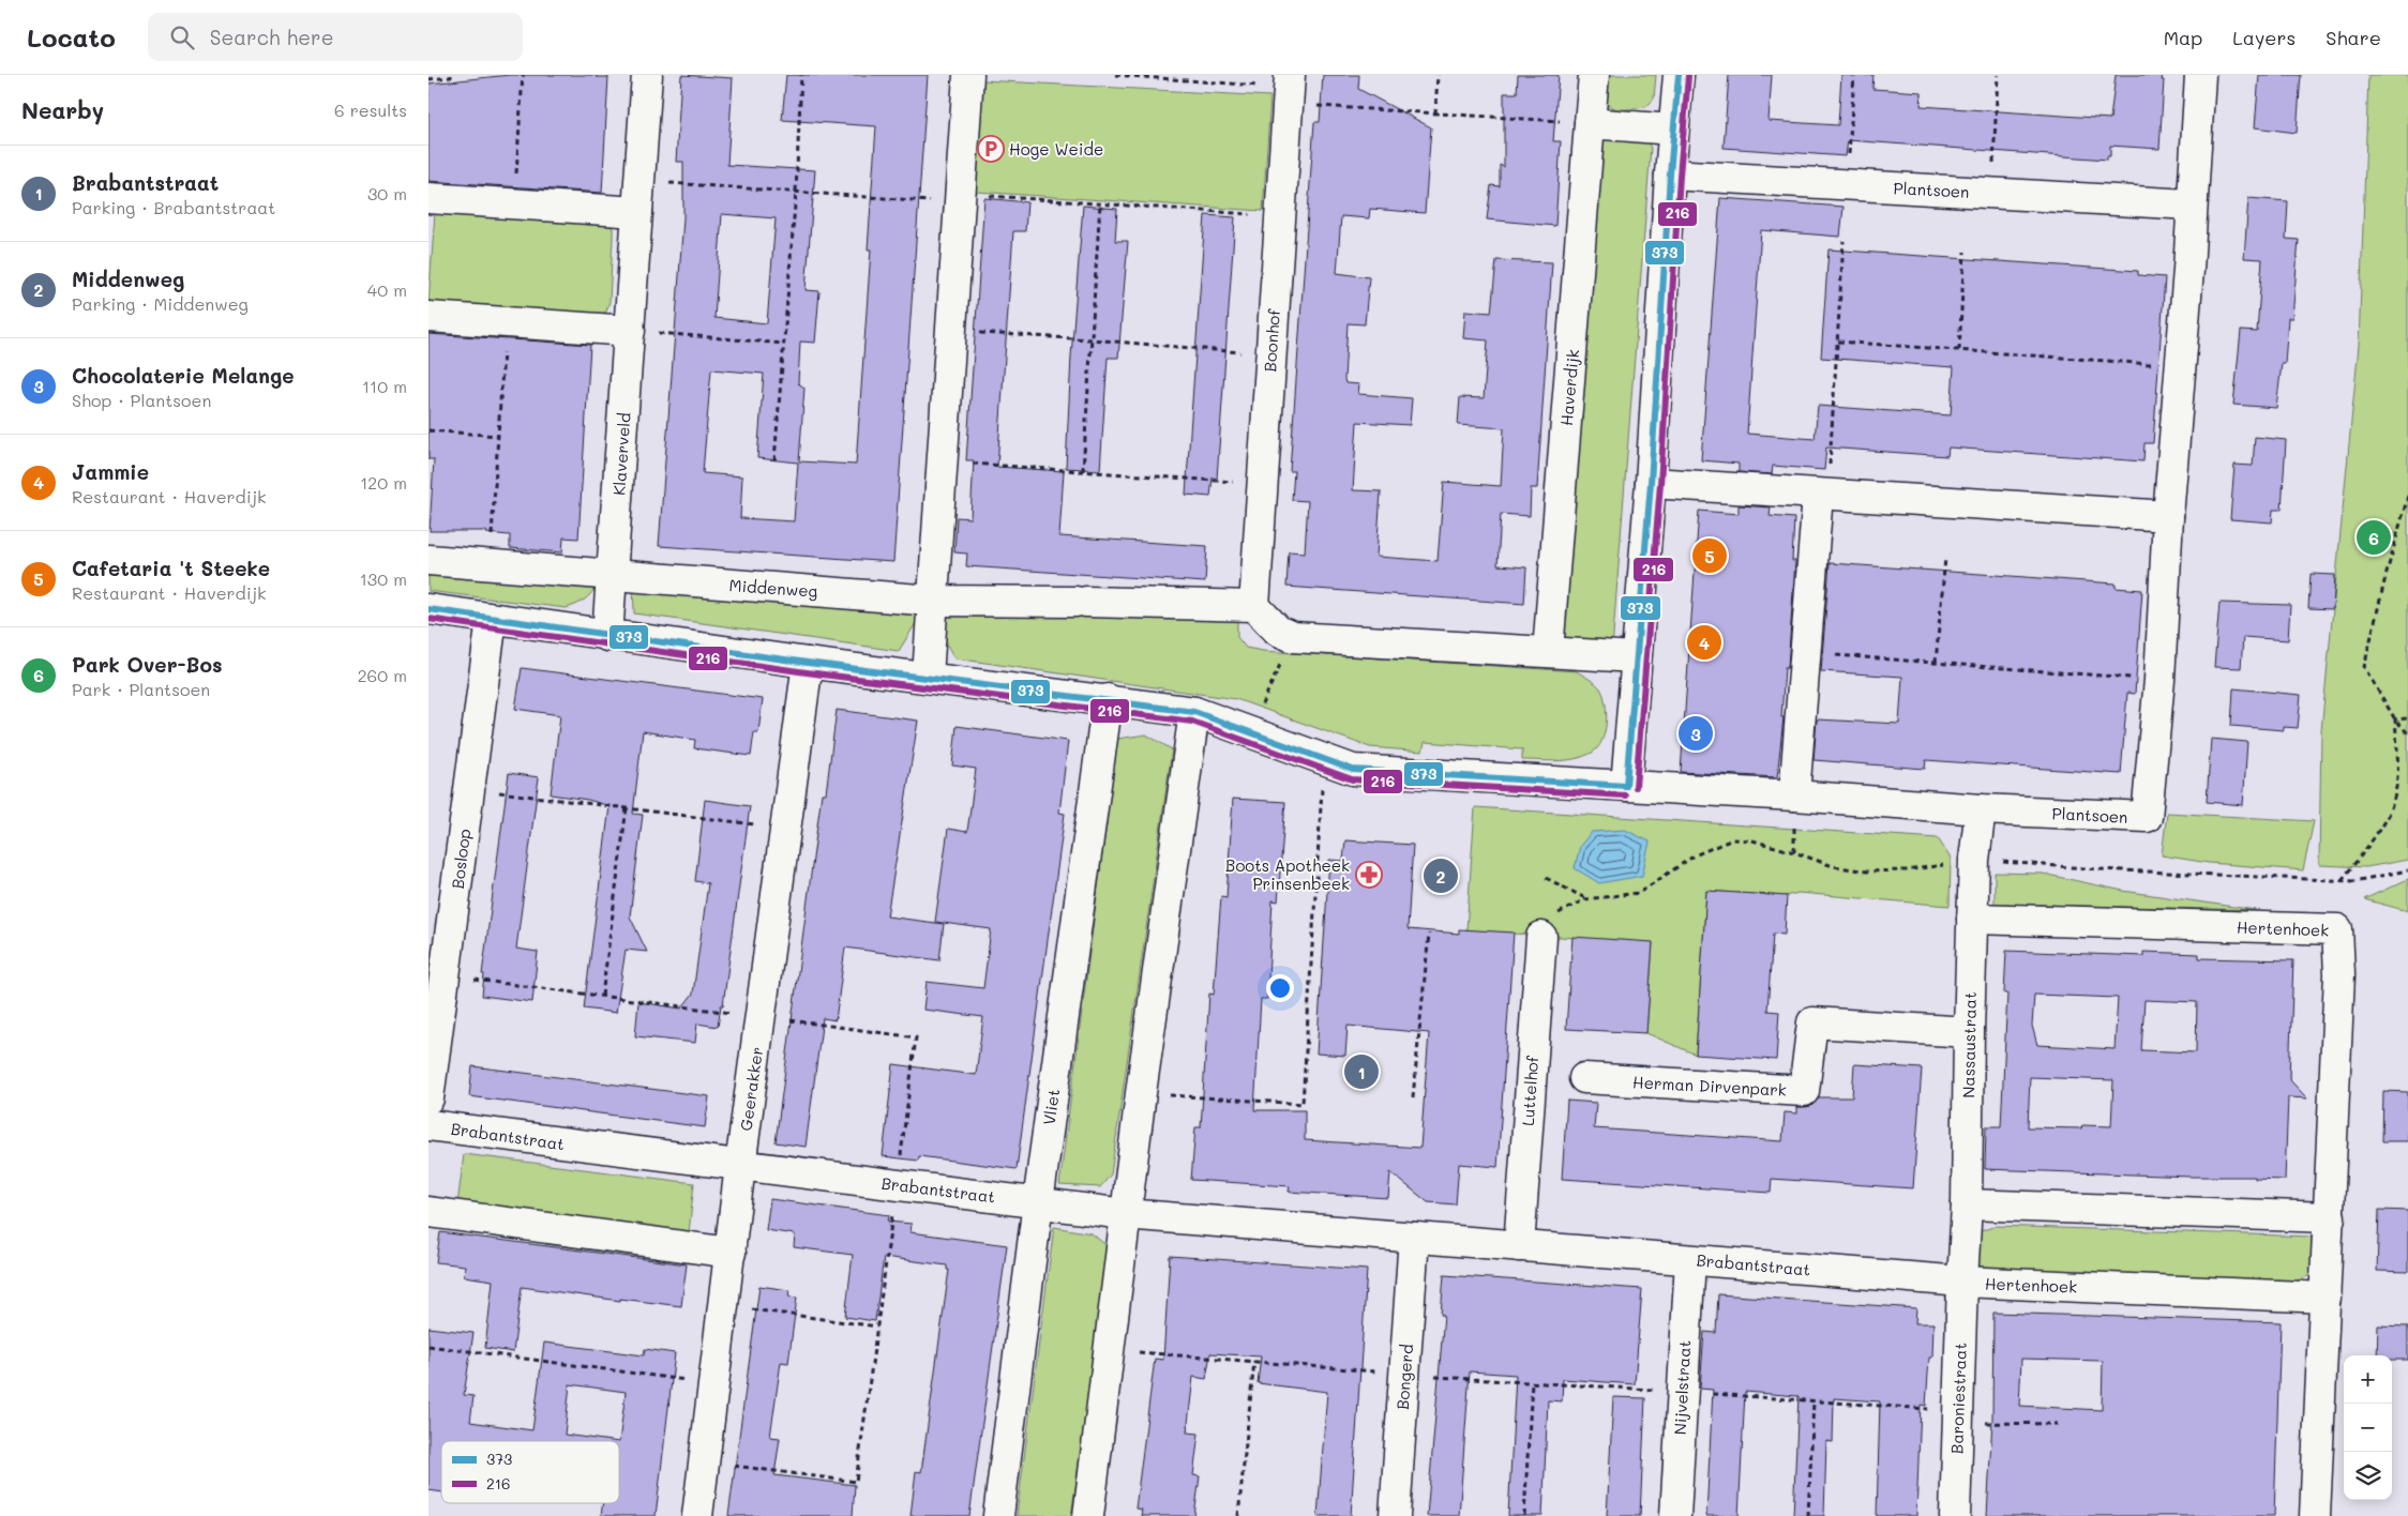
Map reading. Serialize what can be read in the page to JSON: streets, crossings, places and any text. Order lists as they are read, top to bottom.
{
  "streets": {
    "street": [
      "Plantsoen",
      "Boonhof",
      "Haverdijk",
      "Klaverveld",
      "Middenweg",
      "Bosloop",
      "Hertenhoek",
      "Nassaustraat",
      "Herman Dirvenpark",
      "Geerakker",
      "Luttelhof",
      "Vliet",
      "Brabantstraat",
      "Bongerd",
      "Nijvelstraat",
      "Baroniestraat"
    ]
  },
  "crossings": [
    ["Plantsoen", "Nassaustraat"],
    ["Boonhof", "Middenweg"],
    ["Klaverveld", "Middenweg"],
    ["Hertenhoek", "Nassaustraat"],
    ["Hertenhoek", "Brabantstraat"],
    ["Hertenhoek", "Baroniestraat"],
    ["Nassaustraat", "Herman Dirvenpark"],
    ["Nassaustraat", "Brabantstraat"],
    ["Nassaustraat", "Baroniestraat"],
    ["Geerakker", "Brabantstraat"],
    ["Luttelhof", "Brabantstraat"],
    ["Vliet", "Brabantstraat"],
    ["Brabantstraat", "Bongerd"],
    ["Brabantstraat", "Nijvelstraat"],
    ["Brabantstraat", "Baroniestraat"]
  ],
  "places": {
    "parking": ["Hoge Weide"],
    "pharmacy": ["Boots Apotheek Prinsenbeek"]
  },
  "lines": ["transit line 373", "transit line 216"],
  "legend": ["373", "216"],
  "page": {
    "header": "Locato",
    "search": "Search here",
    "nav": ["Map", "Layers", "Share"],
    "heading": ["Nearby", "6 results"],
    "list": [
      {
        "mark": "1",
        "name": "Brabantstraat",
        "note": "Parking · Brabantstraat",
        "value": "30 m"
      },
      {
        "mark": "2",
        "name": "Middenweg",
        "note": "Parking · Middenweg",
        "value": "40 m"
      },
      {
        "mark": "3",
        "name": "Chocolaterie Melange",
        "note": "Shop · Plantsoen",
        "value": "110 m"
      },
      {
        "mark": "4",
        "name": "Jammie",
        "note": "Restaurant · Haverdijk",
        "value": "120 m"
      },
      {
        "mark": "5",
        "name": "Cafetaria 't Steeke",
        "note": "Restaurant · Haverdijk",
        "value": "130 m"
      },
      {
        "mark": "6",
        "name": "Park Over-Bos",
        "note": "Park · Plantsoen",
        "value": "260 m"
      }
    ],
    "pins": [
      "6",
      "5",
      "4",
      "3",
      "2",
      "1"
    ],
    "map_buttons": ["+", "−"]
  }
}
